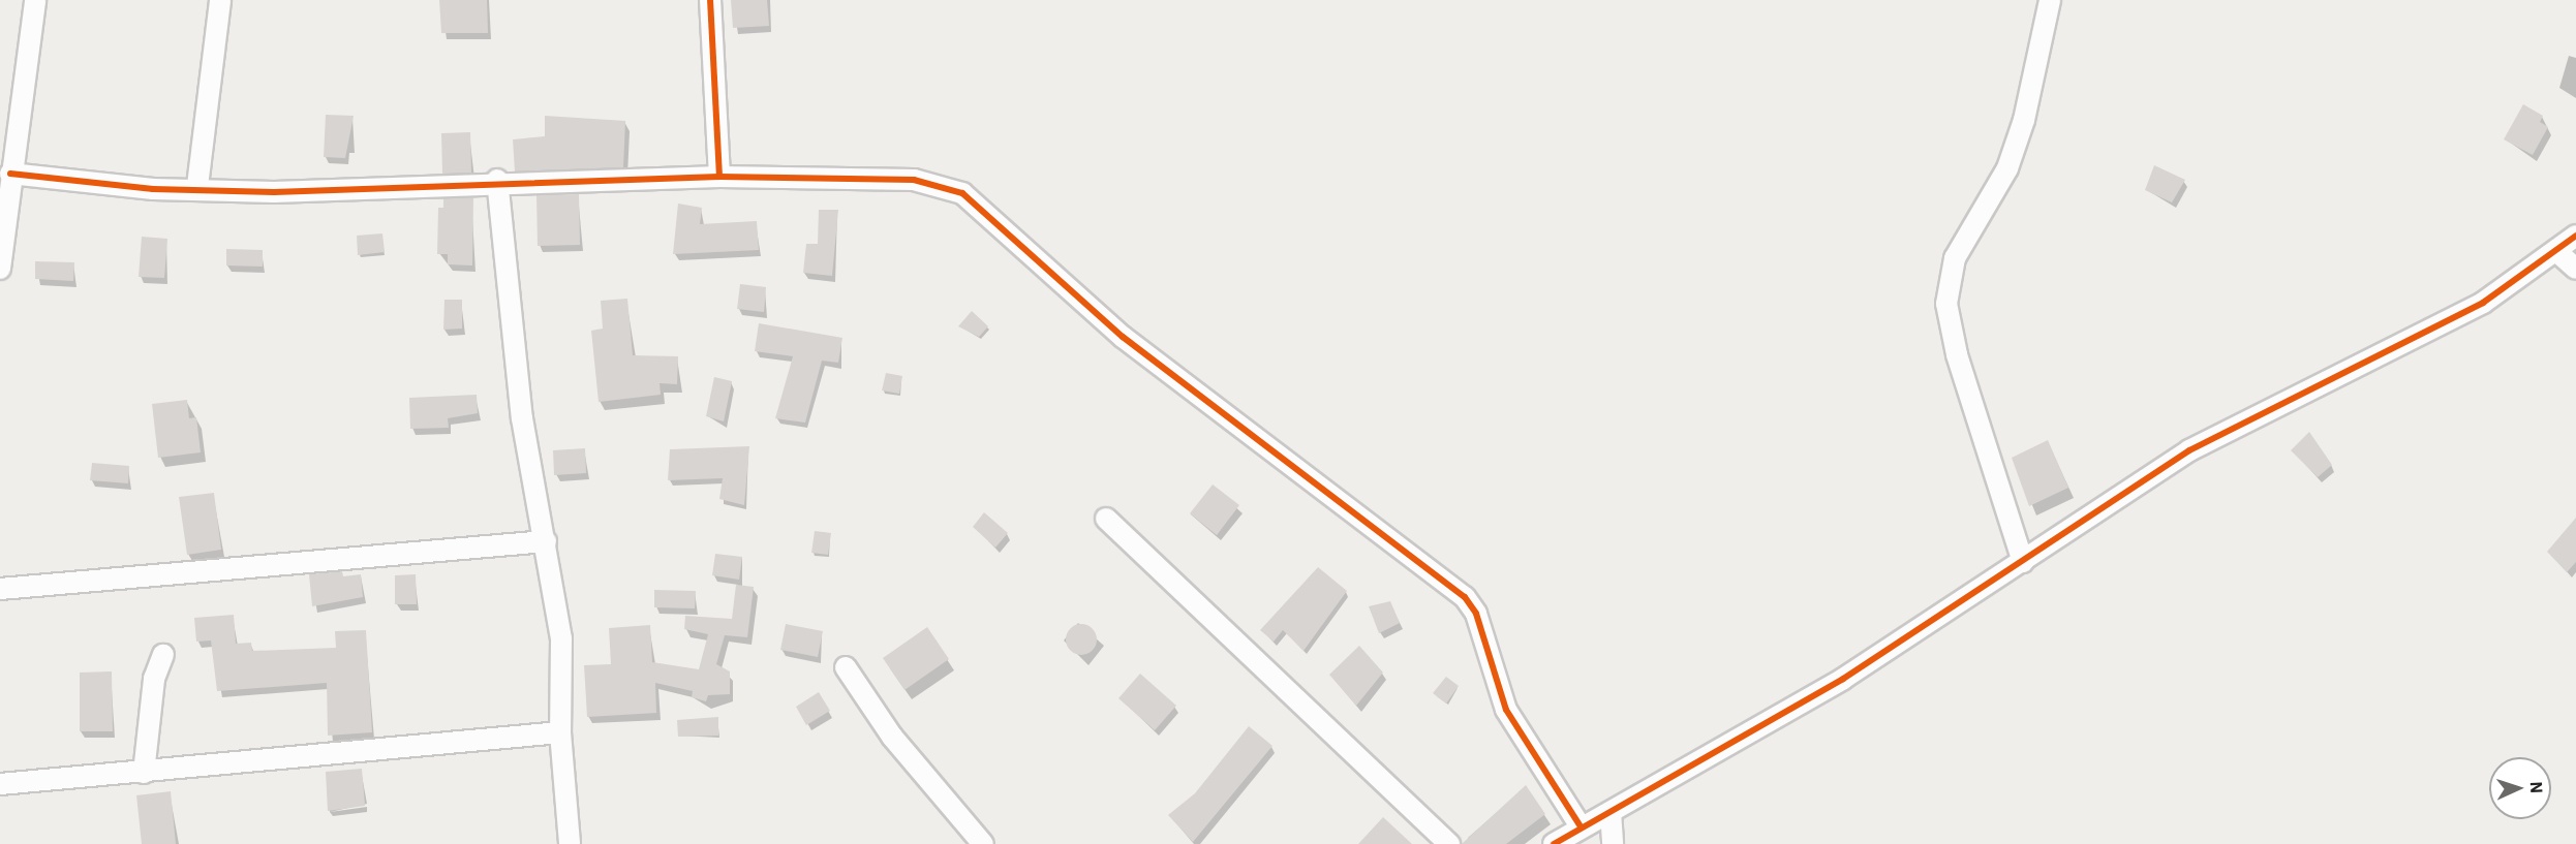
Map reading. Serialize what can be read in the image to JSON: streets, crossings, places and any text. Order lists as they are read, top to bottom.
{
  "north": "right"
}
